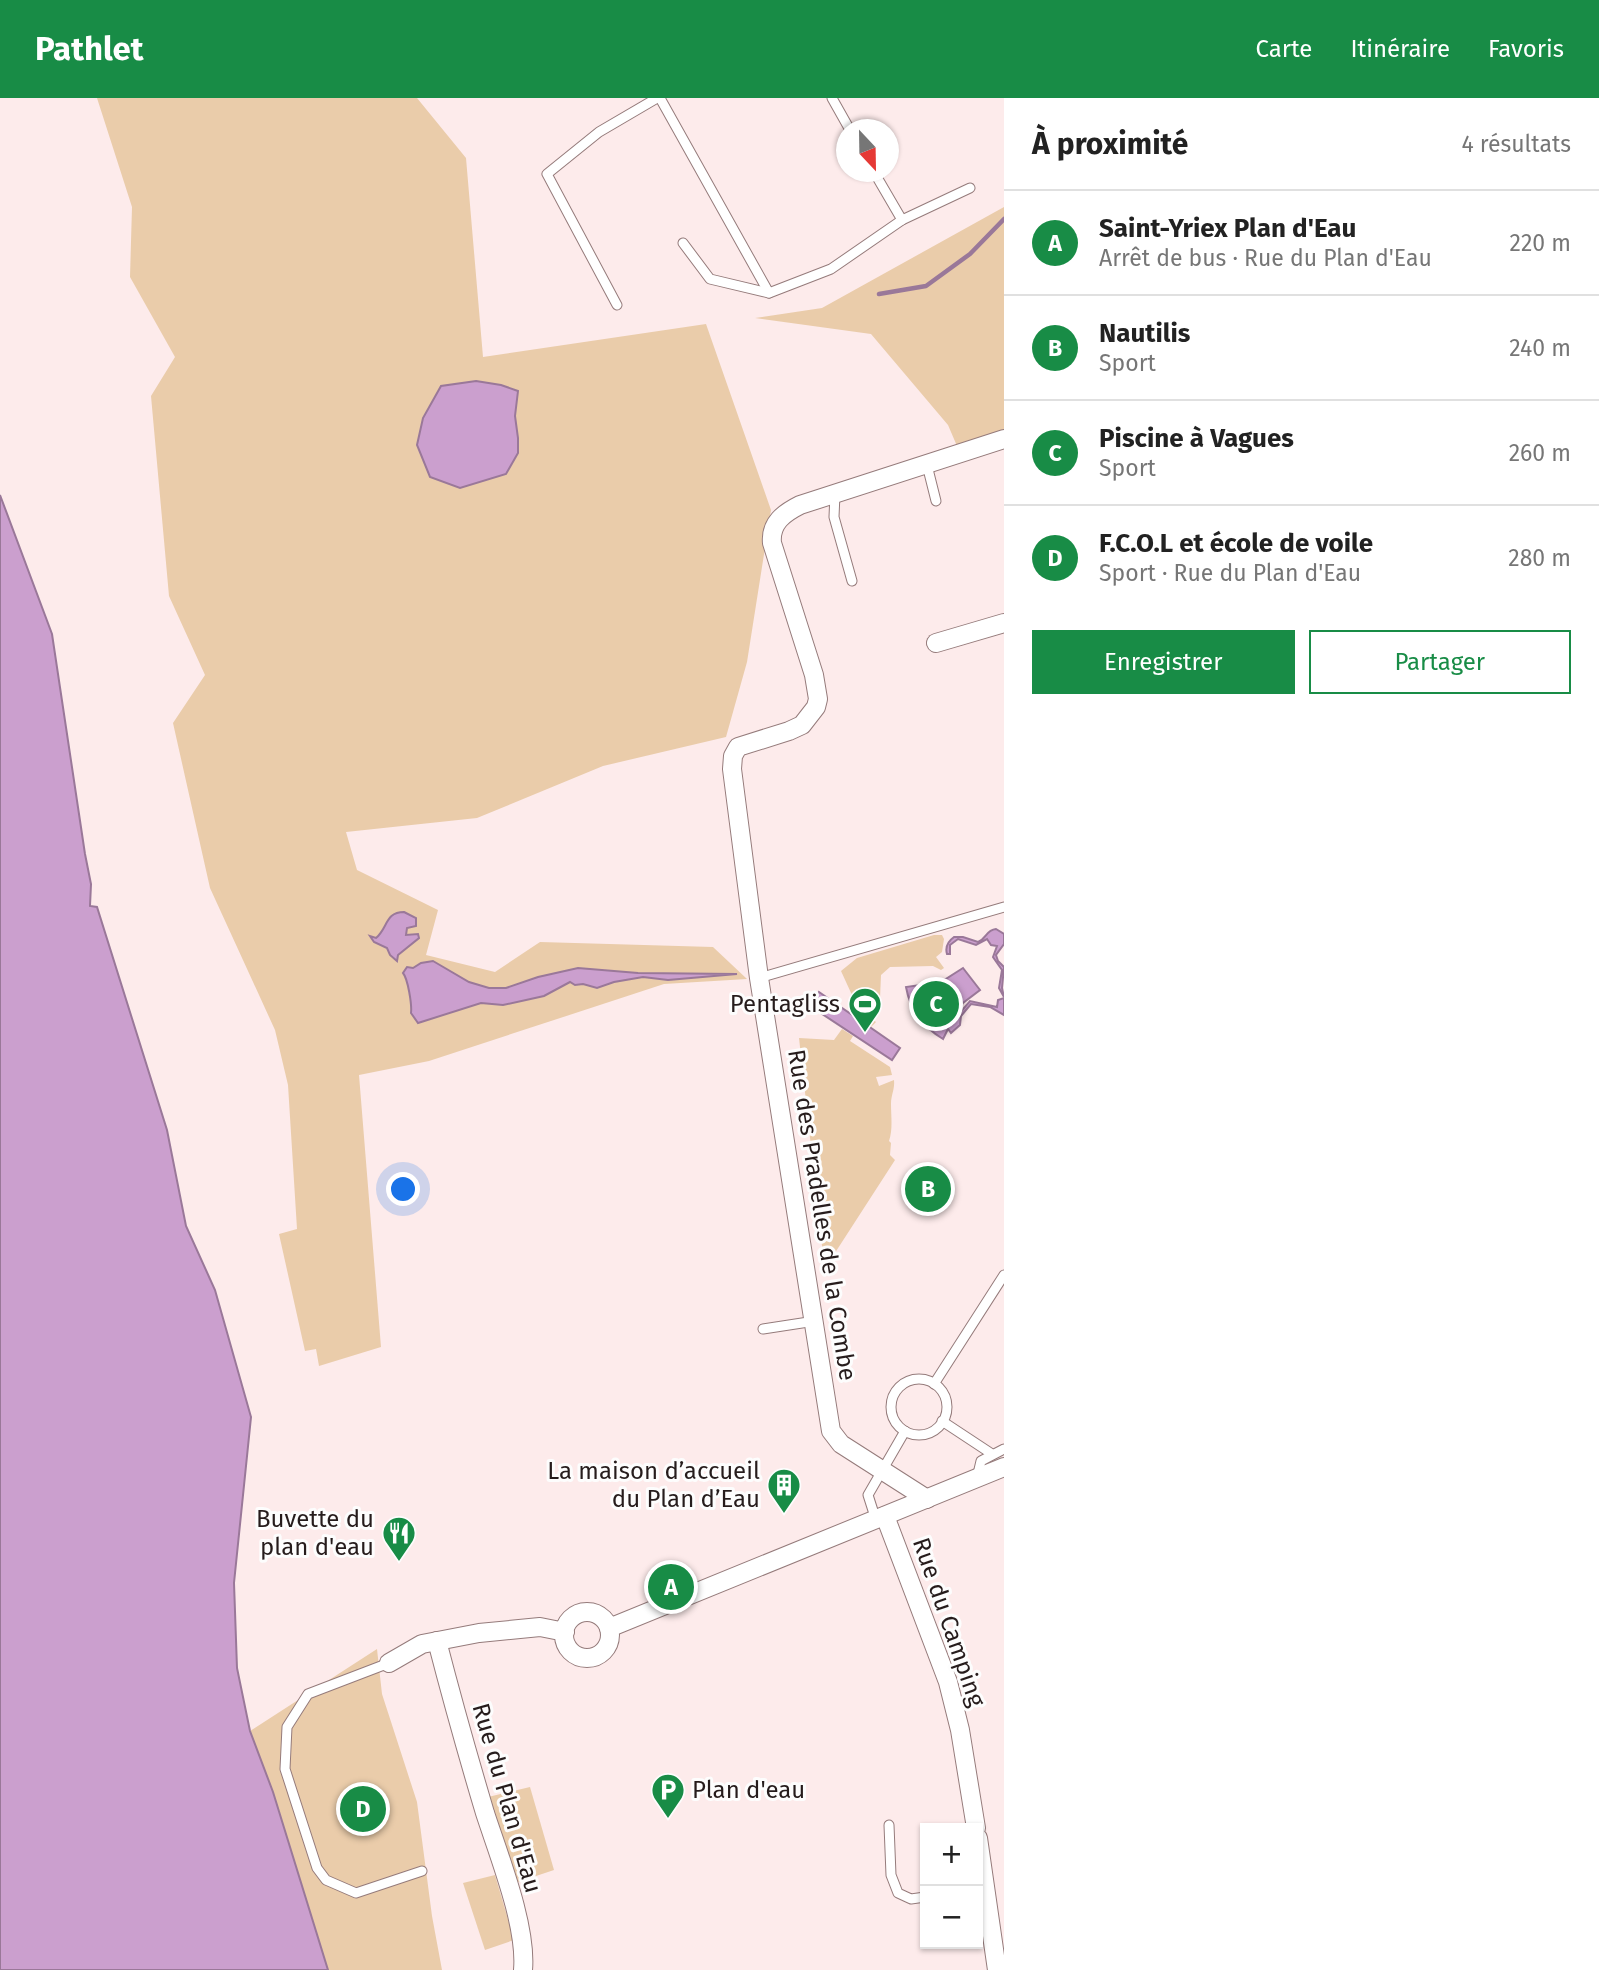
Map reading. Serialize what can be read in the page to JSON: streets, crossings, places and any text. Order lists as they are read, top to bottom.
{
  "streets": {
    "street": ["Rue des Pradelles de la Combe", "Rue du Camping", "Rue du Plan d'Eau"]
  },
  "places": {
    "sports": ["Pentagliss"],
    "building": ["La maison d’accueil du Plan d’Eau"],
    "restaurant": ["Buvette du plan d'eau"],
    "parking": ["Plan d'eau"]
  },
  "north": "bottom",
  "page": {
    "header": "Pathlet",
    "nav": ["Carte", "Itinéraire", "Favoris"],
    "heading": ["À proximité", "4 résultats"],
    "list": [
      {
        "mark": "A",
        "name": "Saint-Yriex Plan d'Eau",
        "note": "Arrêt de bus · Rue du Plan d'Eau",
        "value": "220 m"
      },
      {
        "mark": "B",
        "name": "Nautilis",
        "note": "Sport",
        "value": "240 m"
      },
      {
        "mark": "C",
        "name": "Piscine à Vagues",
        "note": "Sport",
        "value": "260 m"
      },
      {
        "mark": "D",
        "name": "F.C.O.L et école de voile",
        "note": "Sport · Rue du Plan d'Eau",
        "value": "280 m"
      }
    ],
    "buttons": ["Enregistrer", "Partager"],
    "pins": [
      "C",
      "B",
      "A",
      "D"
    ],
    "map_buttons": ["+", "−"]
  }
}
